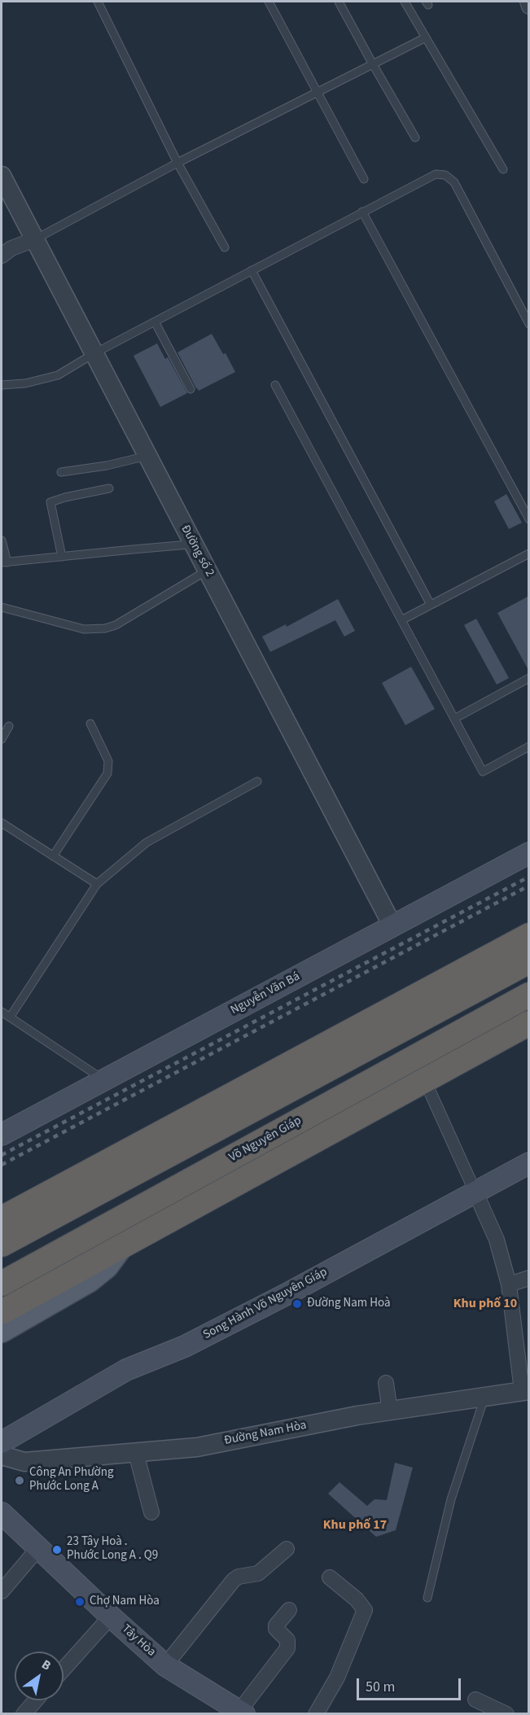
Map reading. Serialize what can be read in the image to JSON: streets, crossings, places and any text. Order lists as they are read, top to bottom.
{
  "streets": {
    "highway": ["Võ Nguyên Giáp"],
    "main road": ["Nguyễn Văn Bá", "Song Hành Võ Nguyên Giáp", "Tây Hòa"],
    "street": ["Đường số 2", "Đường Nam Hòa"]
  },
  "crossings": [
    ["Đường số 2", "Nguyễn Văn Bá"]
  ],
  "districts": ["Khu phố 10", "Khu phố 17"],
  "places": [
    "Đường Nam Hoà",
    "Công An Phường Phước Long A",
    "23 Tây Hoà . Phước Long A . Q9",
    "Chợ Nam Hòa"
  ],
  "scale_bar": "50 m",
  "north": "top right"
}
